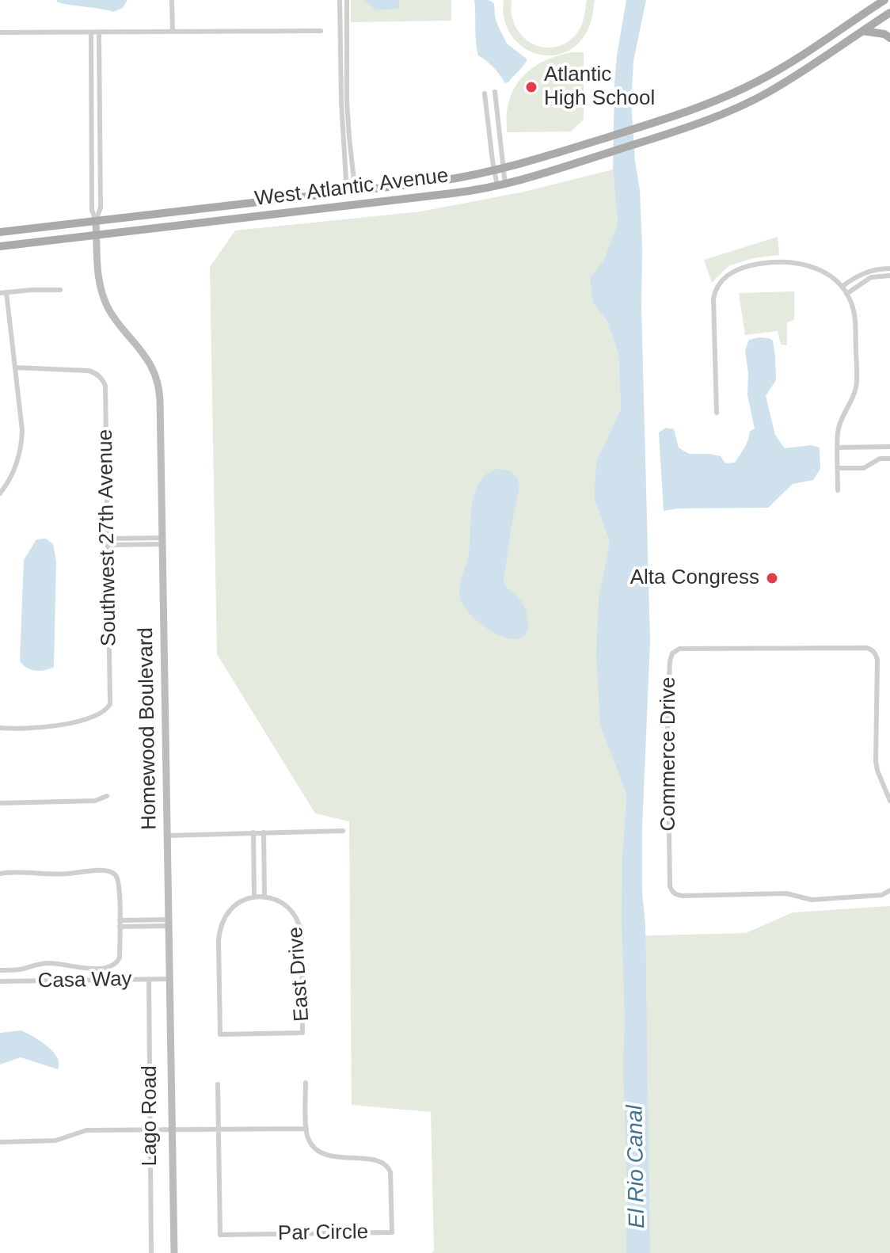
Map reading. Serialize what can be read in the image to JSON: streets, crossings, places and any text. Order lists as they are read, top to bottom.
{
  "streets": {
    "main road": ["West Atlantic Avenue"],
    "street": [
      "Southwest 27th Avenue",
      "Homewood Boulevard",
      "Commerce Drive",
      "East Drive",
      "Casa Way",
      "Lago Road",
      "Par Circle"
    ]
  },
  "crossings": [
    ["West Atlantic Avenue", "Homewood Boulevard"],
    ["Homewood Boulevard", "Casa Way"],
    ["Casa Way", "Lago Road"]
  ],
  "water": ["El Rio Canal"],
  "places": ["Atlantic High School", "Alta Congress"]
}
